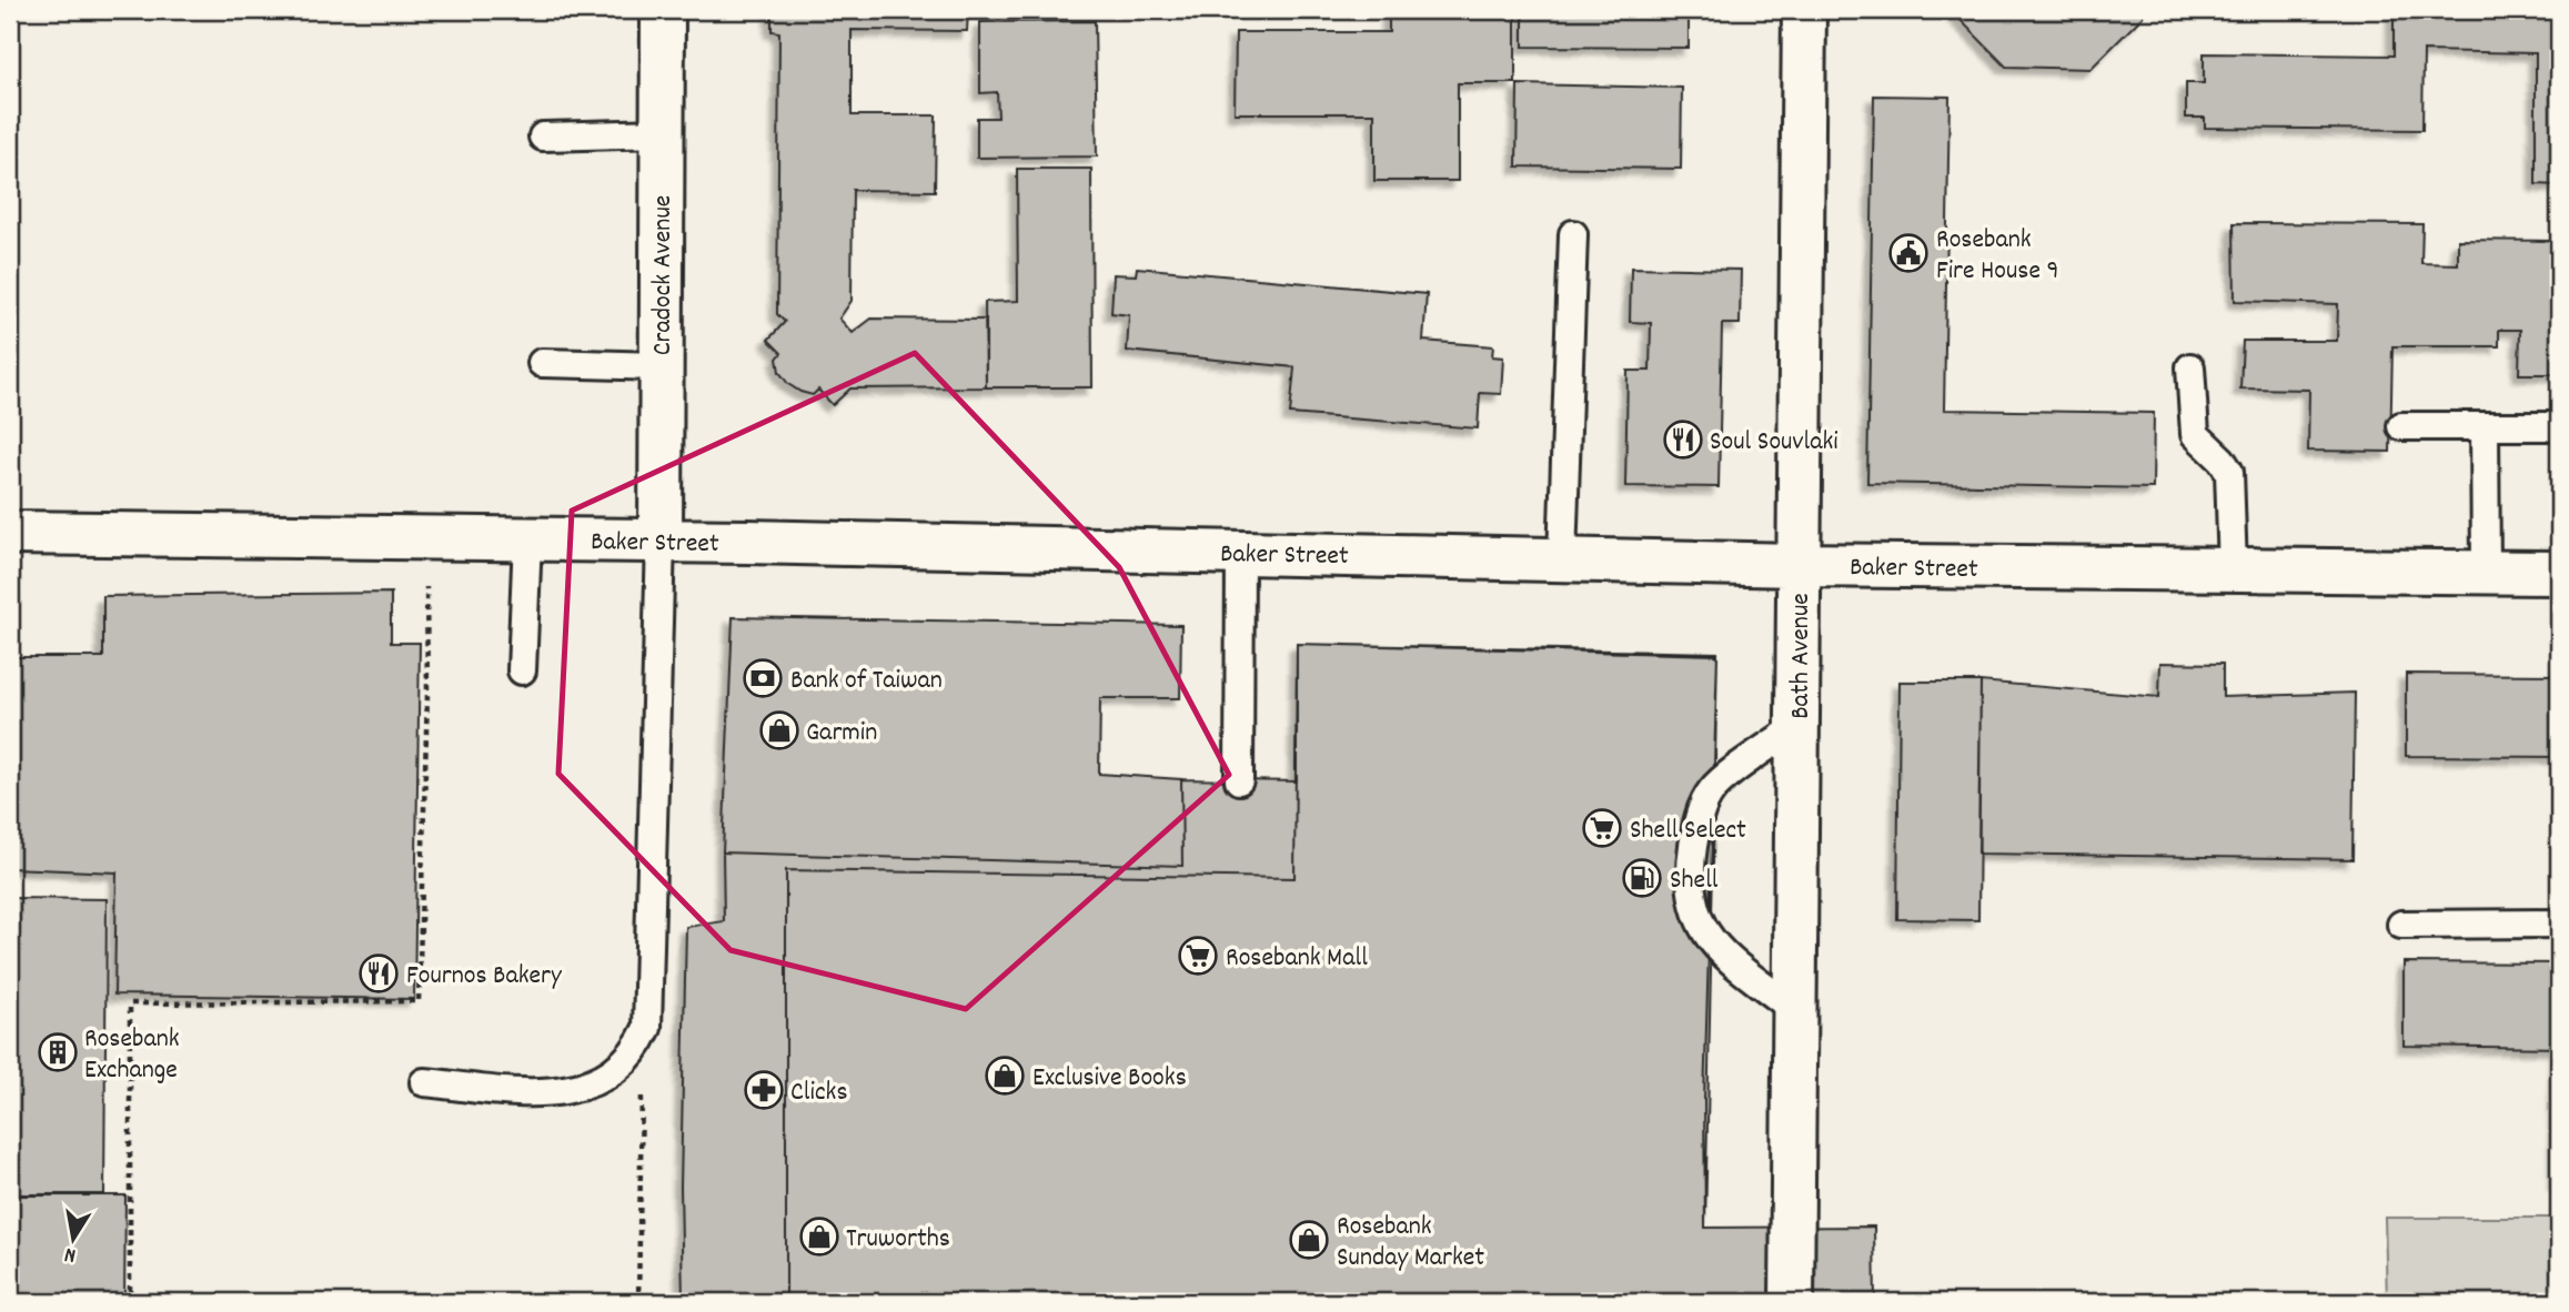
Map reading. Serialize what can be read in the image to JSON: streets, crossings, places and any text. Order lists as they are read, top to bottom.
{
  "streets": {
    "street": ["Cradock Avenue", "Baker Street", "Bath Avenue"]
  },
  "crossings": [
    ["Cradock Avenue", "Baker Street"],
    ["Baker Street", "Bath Avenue"]
  ],
  "places": {
    "public building": ["Rosebank Fire House 9"],
    "restaurant": ["Soul Souvlaki", "Fournos Bakery"],
    "bank": ["Bank of Taiwan"],
    "shop": [
      "Garmin",
      "Exclusive Books",
      "Truworths",
      "Rosebank Sunday Market"
    ],
    "supermarket": ["Shell Select", "Rosebank Mall"],
    "fuel station": ["Shell"],
    "building": ["Rosebank Exchange"],
    "pharmacy": ["Clicks"]
  },
  "north": "bottom"
}
